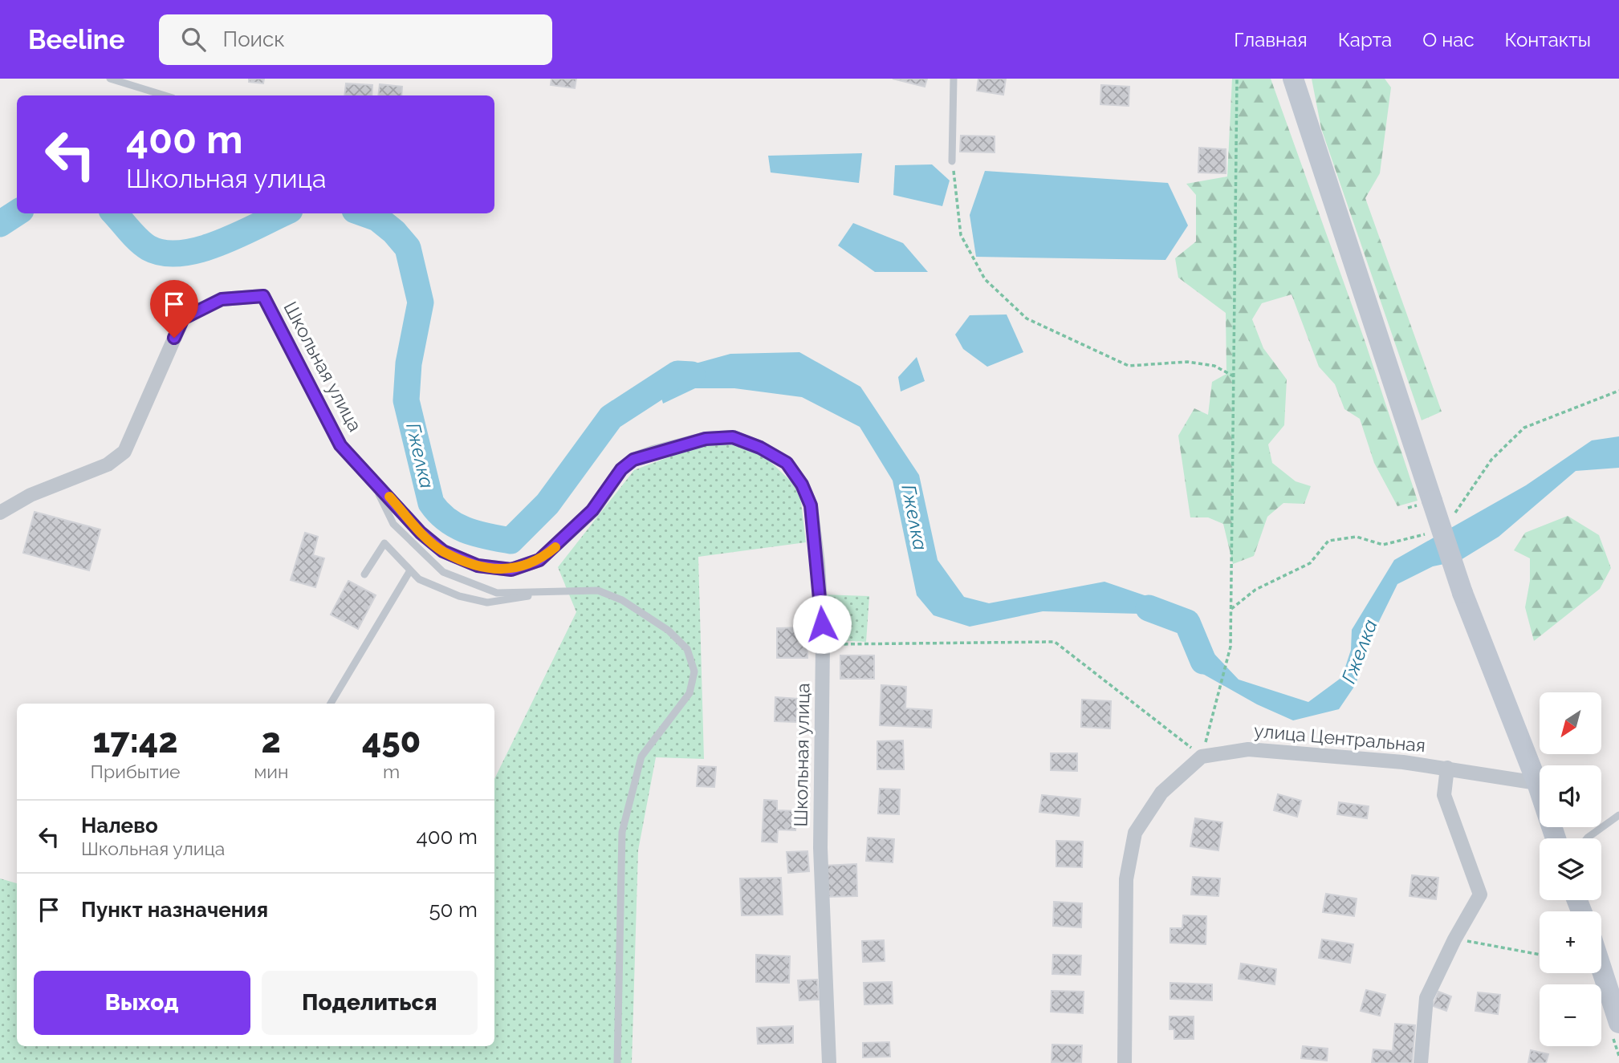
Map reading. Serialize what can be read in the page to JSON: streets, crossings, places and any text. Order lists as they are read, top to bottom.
{
  "streets": {
    "street": ["Школьная улица", "улица Центральная"]
  },
  "water": ["Гжелка"],
  "north": "bottom left",
  "page": {
    "header": "Beeline",
    "search": "Поиск",
    "nav": [
      "Главная",
      "Карта",
      "О нас",
      "Контакты"
    ],
    "turn": ["400 m", "Школьная улица"],
    "map_buttons": ["+", "−"],
    "eta": [
      "17:42",
      "Прибытие",
      "2",
      "мин",
      "450",
      "m"
    ],
    "list": [
      {
        "name": "Налево",
        "note": "Школьная улица",
        "value": "400 m"
      },
      {
        "name": "Пункт назначения",
        "value": "50 m"
      }
    ],
    "buttons": ["Выход", "Поделиться"]
  }
}
